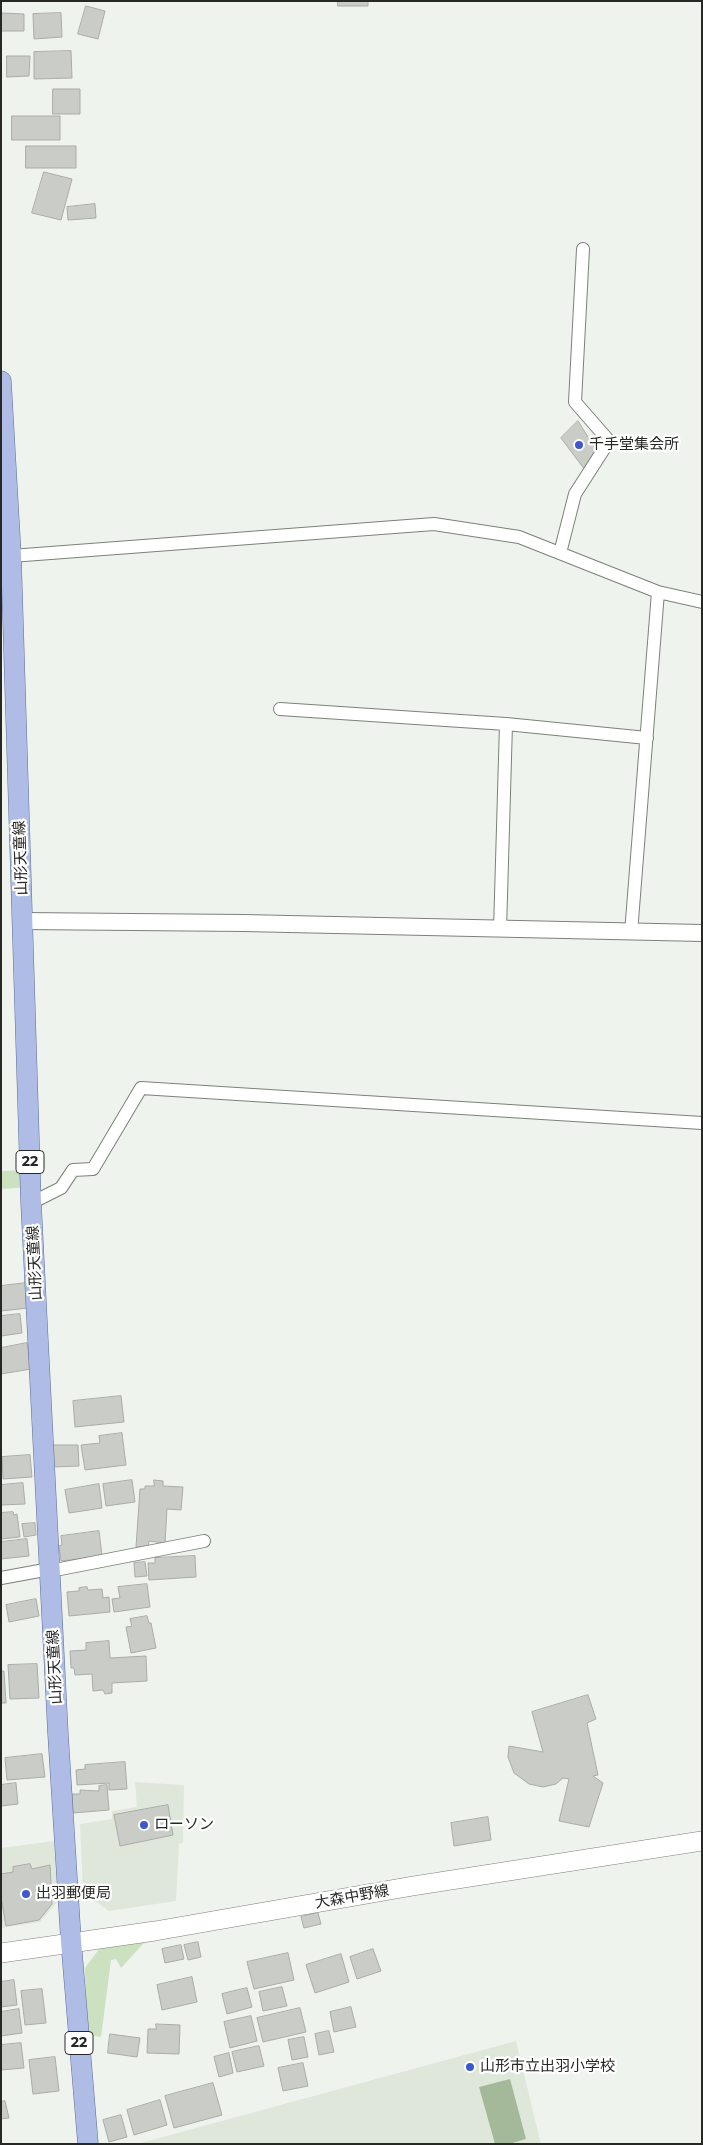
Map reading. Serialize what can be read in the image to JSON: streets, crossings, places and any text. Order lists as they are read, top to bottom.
{
  "streets": {
    "main road": ["山形天童線", "22", "大森中野線"]
  },
  "crossings": [
    ["山形天童線", "大森中野線"]
  ],
  "places": [
    "千手堂集会所",
    "ローソン",
    "出羽郵便局",
    "山形市立出羽小学校"
  ]
}
